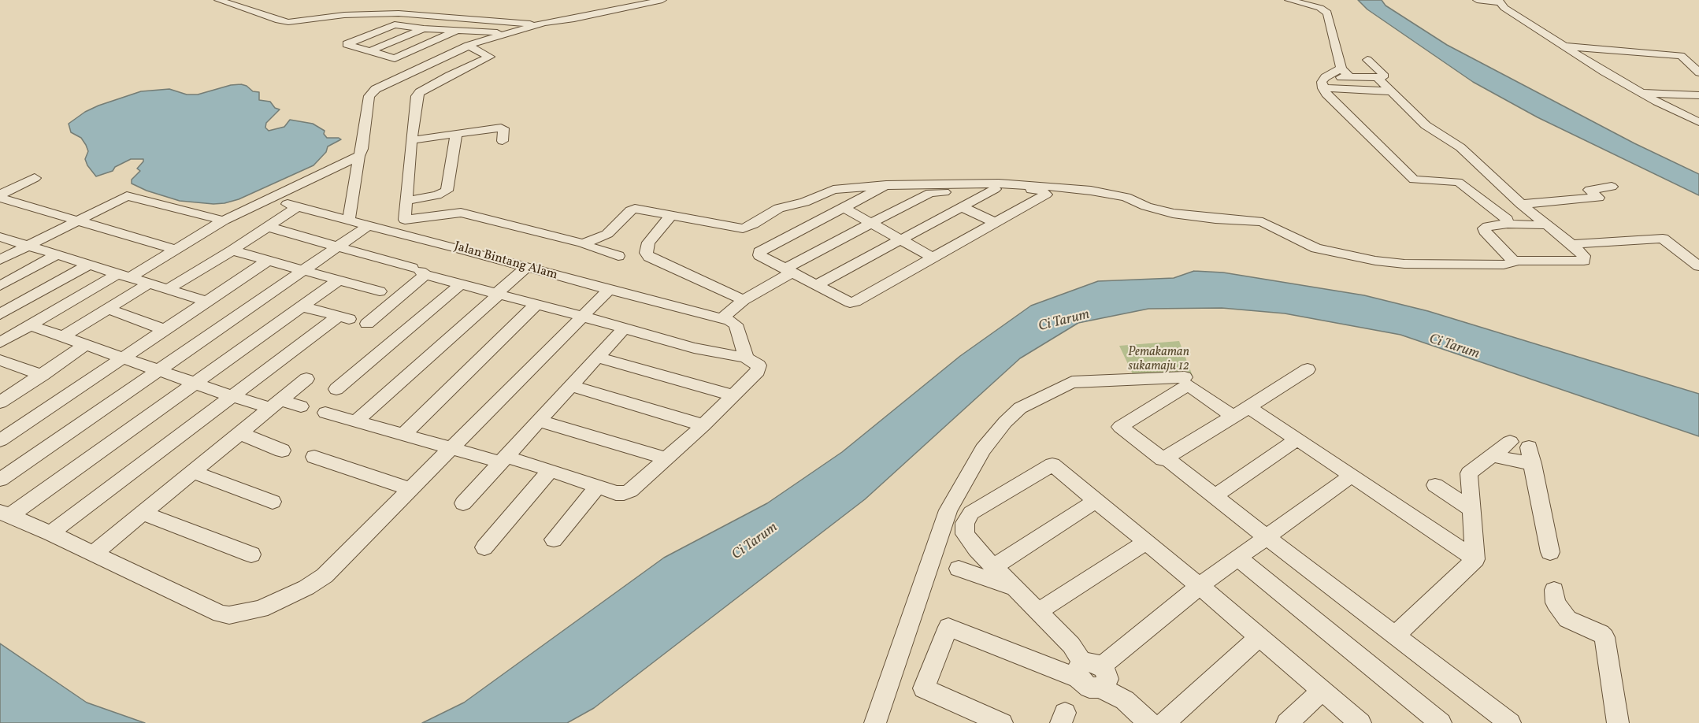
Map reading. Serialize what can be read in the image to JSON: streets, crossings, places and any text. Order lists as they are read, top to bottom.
{
  "streets": {
    "street": ["Jalan Bintang Alam"]
  },
  "water": ["Ci Tarum"],
  "parks": ["Pemakaman sukamaju 12"]
}
